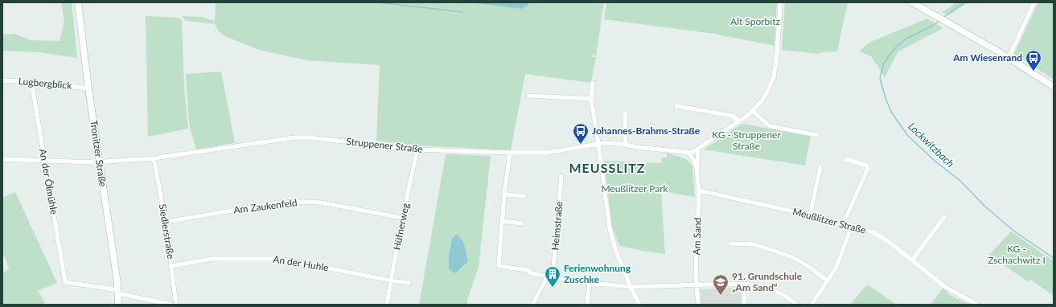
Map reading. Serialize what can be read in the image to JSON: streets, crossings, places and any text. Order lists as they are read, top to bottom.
{
  "streets": {
    "street": [
      "Lugbergblick",
      "Struppener Straße",
      "Tronitzer Straße",
      "An der Ölmühle",
      "Am Zaukenfeld",
      "Meußlitzer Straße",
      "Heimstraße",
      "Hüfnerweg",
      "Siedlerstraße",
      "Am Sand",
      "An der Huhle"
    ]
  },
  "crossings": [
    ["Lugbergblick", "Tronitzer Straße"],
    ["Lugbergblick", "An der Ölmühle"],
    ["Struppener Straße", "Tronitzer Straße"],
    ["Struppener Straße", "An der Ölmühle"],
    ["Struppener Straße", "Hüfnerweg"],
    ["Struppener Straße", "Siedlerstraße"],
    ["Struppener Straße", "Am Sand"],
    ["Tronitzer Straße", "An der Ölmühle"],
    ["Am Zaukenfeld", "Hüfnerweg"],
    ["Am Zaukenfeld", "Siedlerstraße"],
    ["Meußlitzer Straße", "Am Sand"],
    ["Hüfnerweg", "An der Huhle"],
    ["Siedlerstraße", "An der Huhle"]
  ],
  "districts": ["MEUSSLITZ"],
  "water": ["Lockwitzbach"],
  "parks": [
    "Alt Sporbitz",
    "KG - Struppener Straße",
    "Meußlitzer Park",
    "KG - Zschachwitz I"
  ],
  "places": {
    "bus stop": ["Am Wiesenrand", "Johannes-Brahms-Straße"],
    "building": ["Ferienwohnung Zuschke"],
    "school or university": ["91. Grundschule „Am Sand“"]
  }
}
